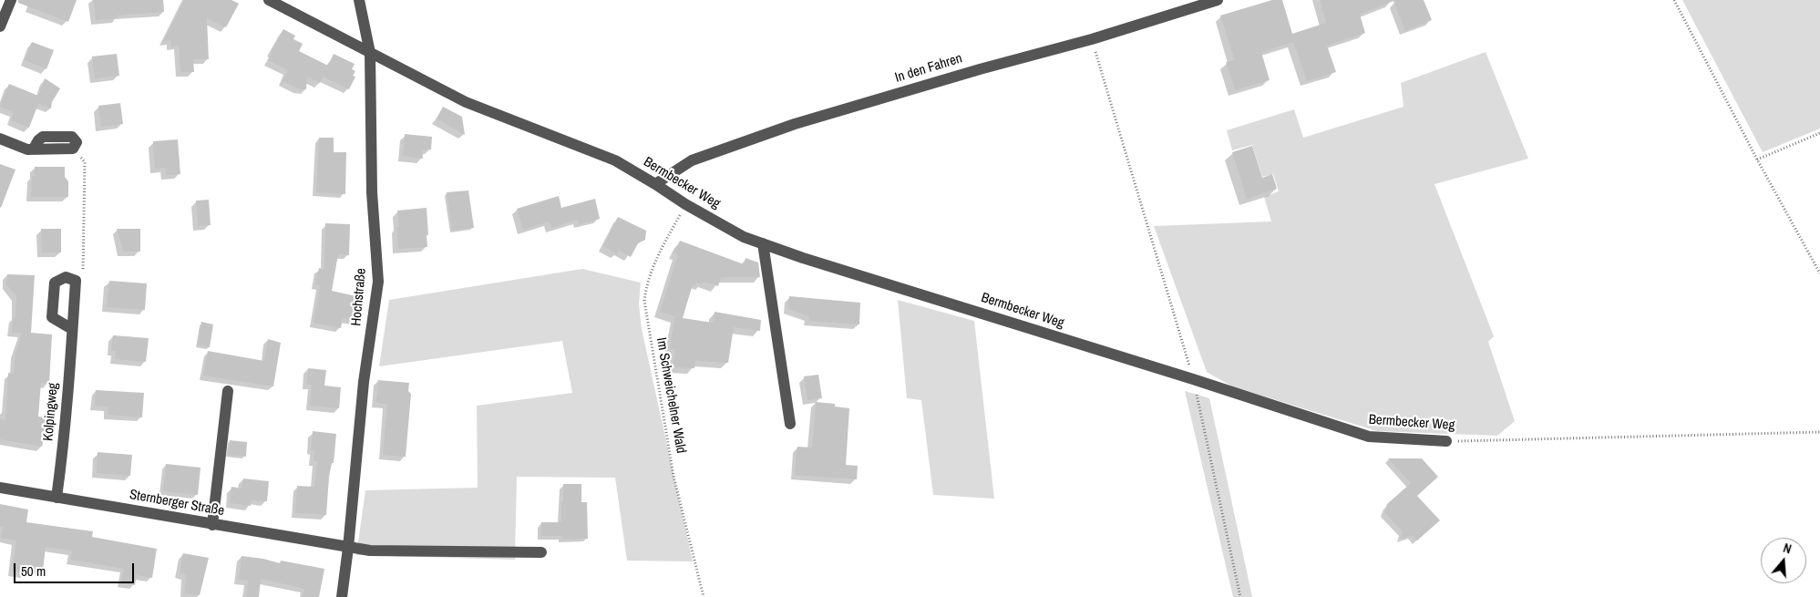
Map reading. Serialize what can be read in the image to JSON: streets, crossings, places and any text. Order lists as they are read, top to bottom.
{
  "streets": {
    "street": [
      "In den Fahren",
      "Bermbecker Weg",
      "Hochstraße",
      "Kolpingweg",
      "Sternberger Straße"
    ],
    "path": ["Im Schweichelner Wald"]
  },
  "crossings": [
    ["In den Fahren", "Bermbecker Weg"],
    ["Bermbecker Weg", "Hochstraße"],
    ["Bermbecker Weg", "Im Schweichelner Wald"],
    ["Hochstraße", "Sternberger Straße"],
    ["Kolpingweg", "Sternberger Straße"]
  ],
  "scale_bar": "50 m",
  "north": "top"
}
